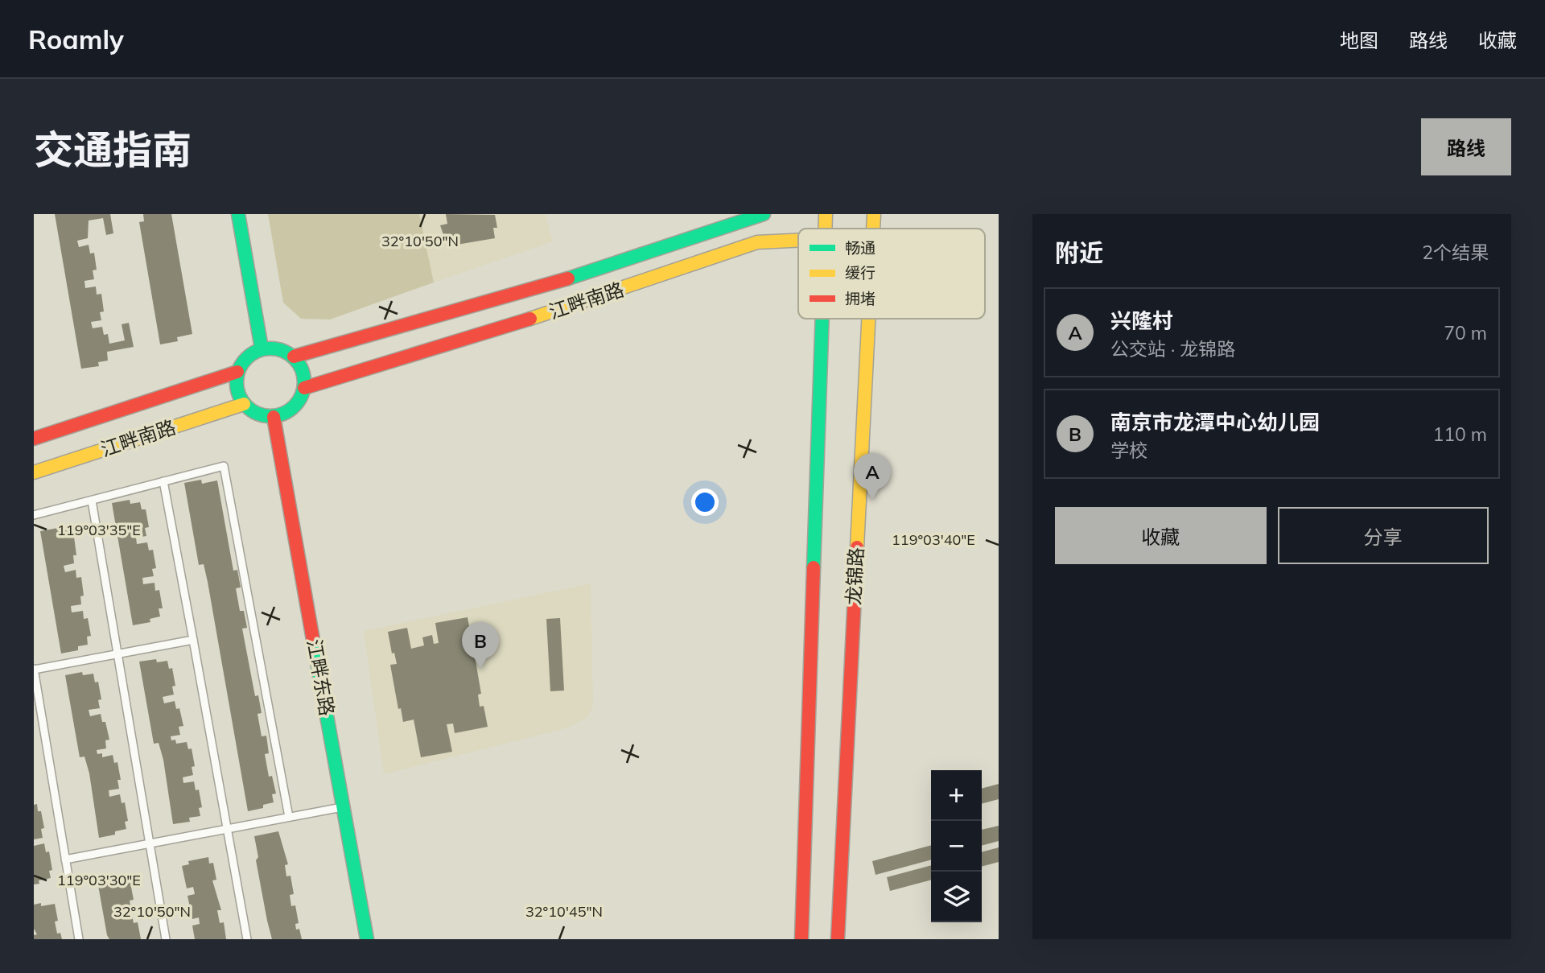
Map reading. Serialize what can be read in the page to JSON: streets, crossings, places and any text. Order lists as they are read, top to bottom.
{
  "streets": {
    "street": ["江畔南路", "龙锦路", "江畔东路"]
  },
  "crossings": [
    ["江畔南路", "江畔东路"]
  ],
  "legend": ["畅通", "缓行", "拥堵"],
  "page": {
    "header": "Roamly",
    "nav": ["地图", "路线", "收藏"],
    "title": "交通指南",
    "buttons": [
      "路线",
      ["收藏", "分享"]
    ],
    "heading": ["附近", "2个结果"],
    "list": [
      {
        "mark": "A",
        "name": "兴隆村",
        "note": "公交站 · 龙锦路",
        "value": "70 m"
      },
      {
        "mark": "B",
        "name": "南京市龙潭中心幼儿园",
        "note": "学校",
        "value": "110 m"
      }
    ],
    "pins": ["A", "B"],
    "map_buttons": ["+", "−"]
  },
  "coordinates": [
    "32°10'50\"N",
    "119°03'35\"E",
    "119°03'40\"E",
    "119°03'30\"E",
    "32°10'45\"N"
  ]
}
